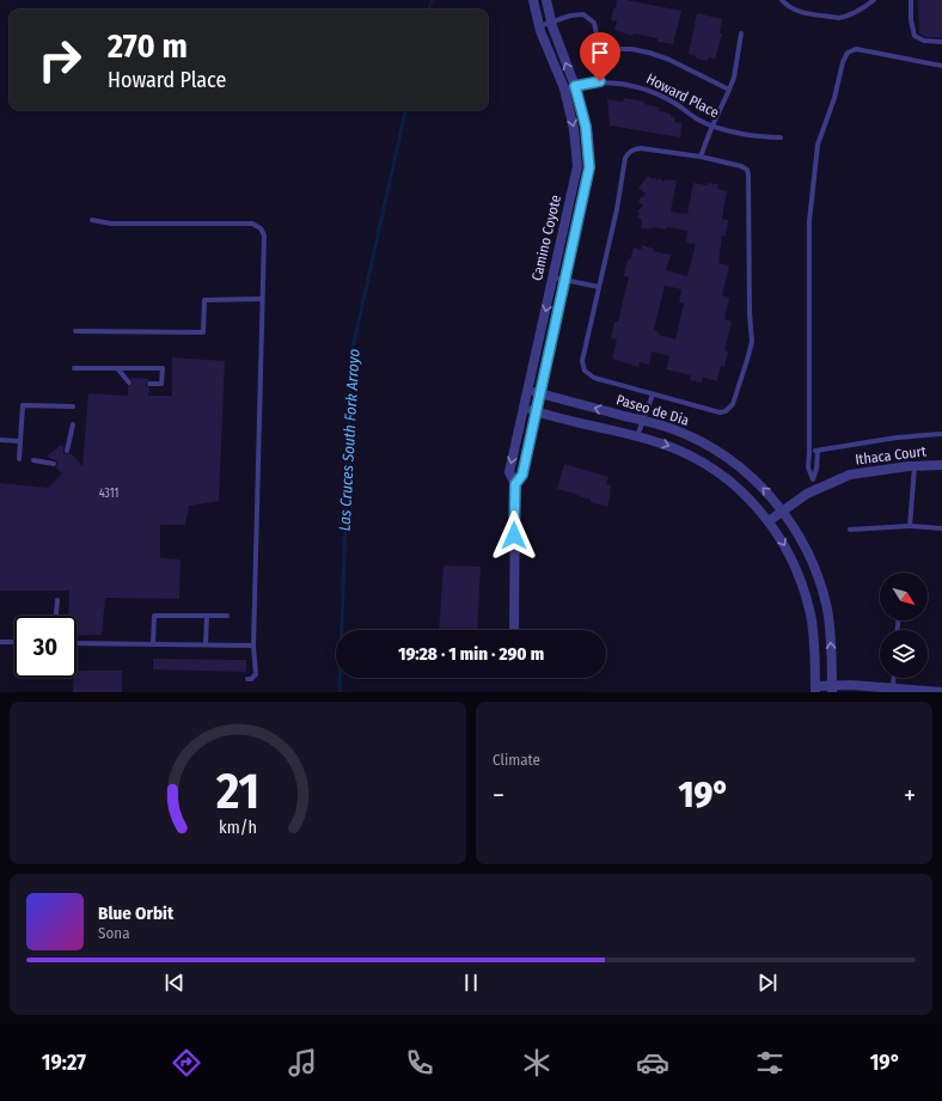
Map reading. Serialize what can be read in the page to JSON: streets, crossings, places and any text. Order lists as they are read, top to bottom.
{
  "streets": {
    "street": ["Camino Coyote", "Paseo de Dia", "Ithaca Court"],
    "lane": ["Howard Place"]
  },
  "crossings": [
    ["Howard Place", "Camino Coyote"],
    ["Camino Coyote", "Paseo de Dia"],
    ["Paseo de Dia", "Ithaca Court"]
  ],
  "water": ["Las Cruces South Fork Arroyo"],
  "house_numbers": ["4311"],
  "north": "bottom right",
  "page": {
    "turn": ["270 m", "Howard Place"],
    "limit": "30",
    "trip": "19:28 · 1 min · 290 m",
    "tile": "Climate",
    "heat": ["−", "19°", "+"],
    "song": ["Blue Orbit", "Sona"],
    "tabs": ["19:27", "19°"],
    "gauge": ["21", "km/h"]
  }
}
